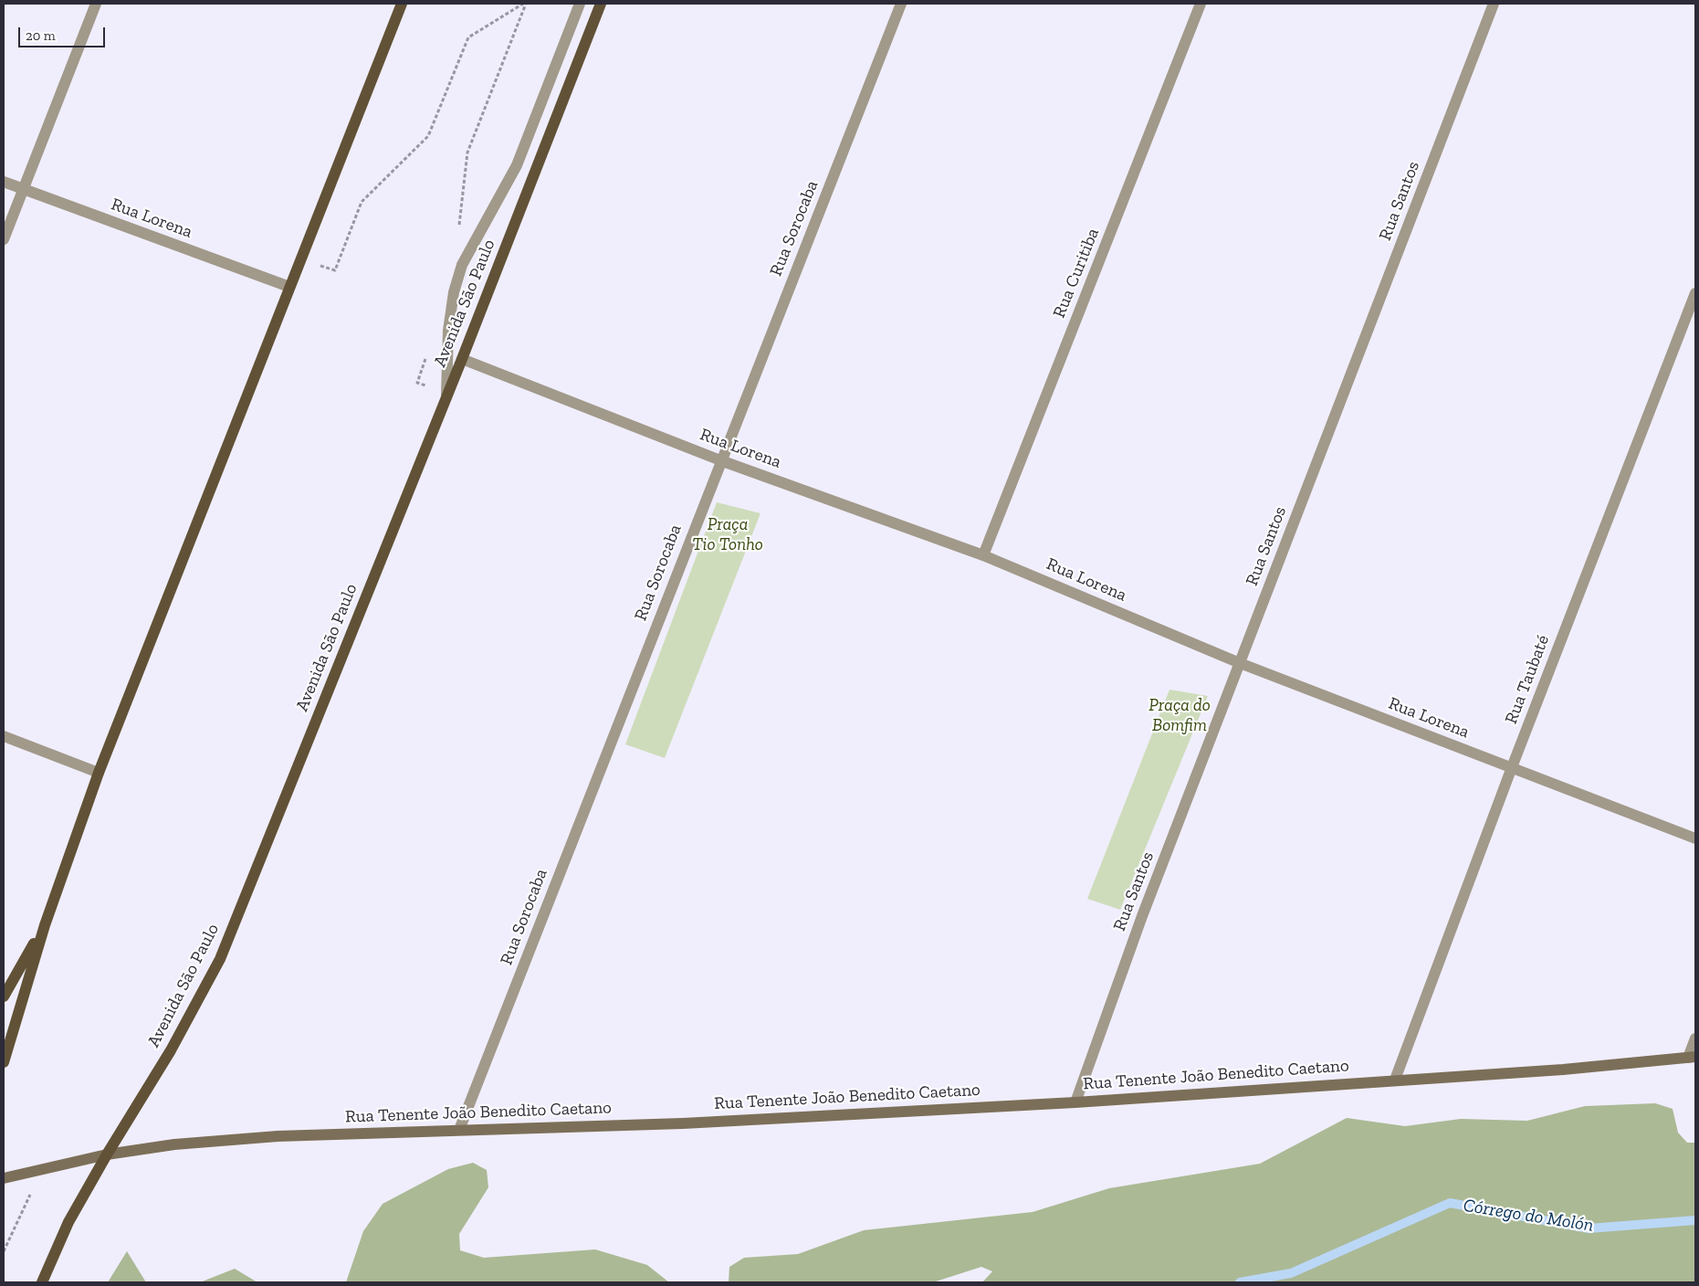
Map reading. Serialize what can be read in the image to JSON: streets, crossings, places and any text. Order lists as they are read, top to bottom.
{
  "streets": {
    "main road": ["Avenida São Paulo"],
    "street": [
      "Rua Santos",
      "Rua Lorena",
      "Rua Sorocaba",
      "Rua Curitiba",
      "Rua Taubaté",
      "Rua Tenente João Benedito Caetano"
    ]
  },
  "crossings": [
    ["Rua Santos", "Rua Lorena"],
    ["Rua Santos", "Rua Tenente João Benedito Caetano"],
    ["Rua Lorena", "Rua Sorocaba"],
    ["Rua Lorena", "Rua Curitiba"],
    ["Rua Lorena", "Avenida São Paulo"],
    ["Rua Lorena", "Rua Taubaté"],
    ["Rua Sorocaba", "Rua Tenente João Benedito Caetano"],
    ["Avenida São Paulo", "Rua Tenente João Benedito Caetano"],
    ["Rua Taubaté", "Rua Tenente João Benedito Caetano"]
  ],
  "water": ["Córrego do Molón"],
  "parks": ["Praça Tio Tonho", "Praça do Bomfim"],
  "scale_bar": "20 m"
}
